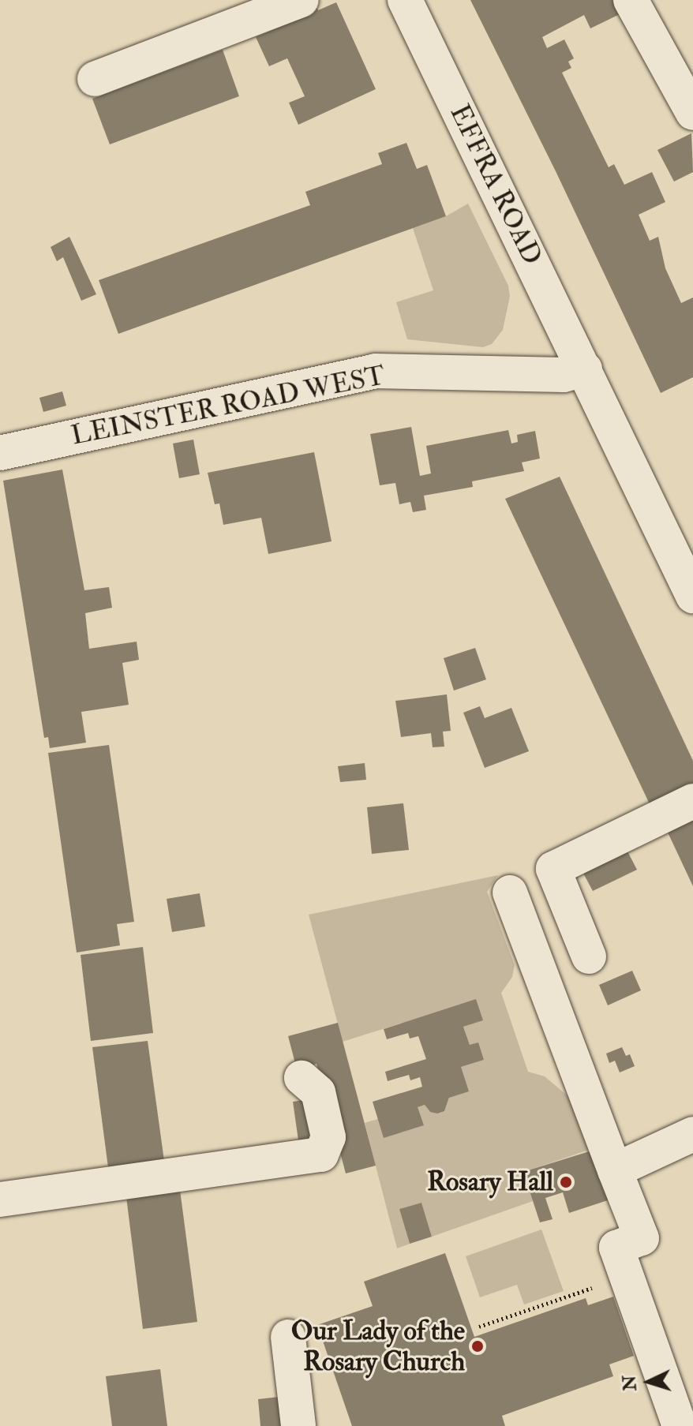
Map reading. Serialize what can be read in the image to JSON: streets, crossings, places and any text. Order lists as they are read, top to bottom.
{
  "streets": {
    "street": ["EFFRA ROAD", "LEINSTER ROAD WEST"]
  },
  "crossings": [
    ["EFFRA ROAD", "LEINSTER ROAD WEST"]
  ],
  "places": ["Rosary Hall", "Our Lady of the Rosary Church"],
  "north": "left"
}
